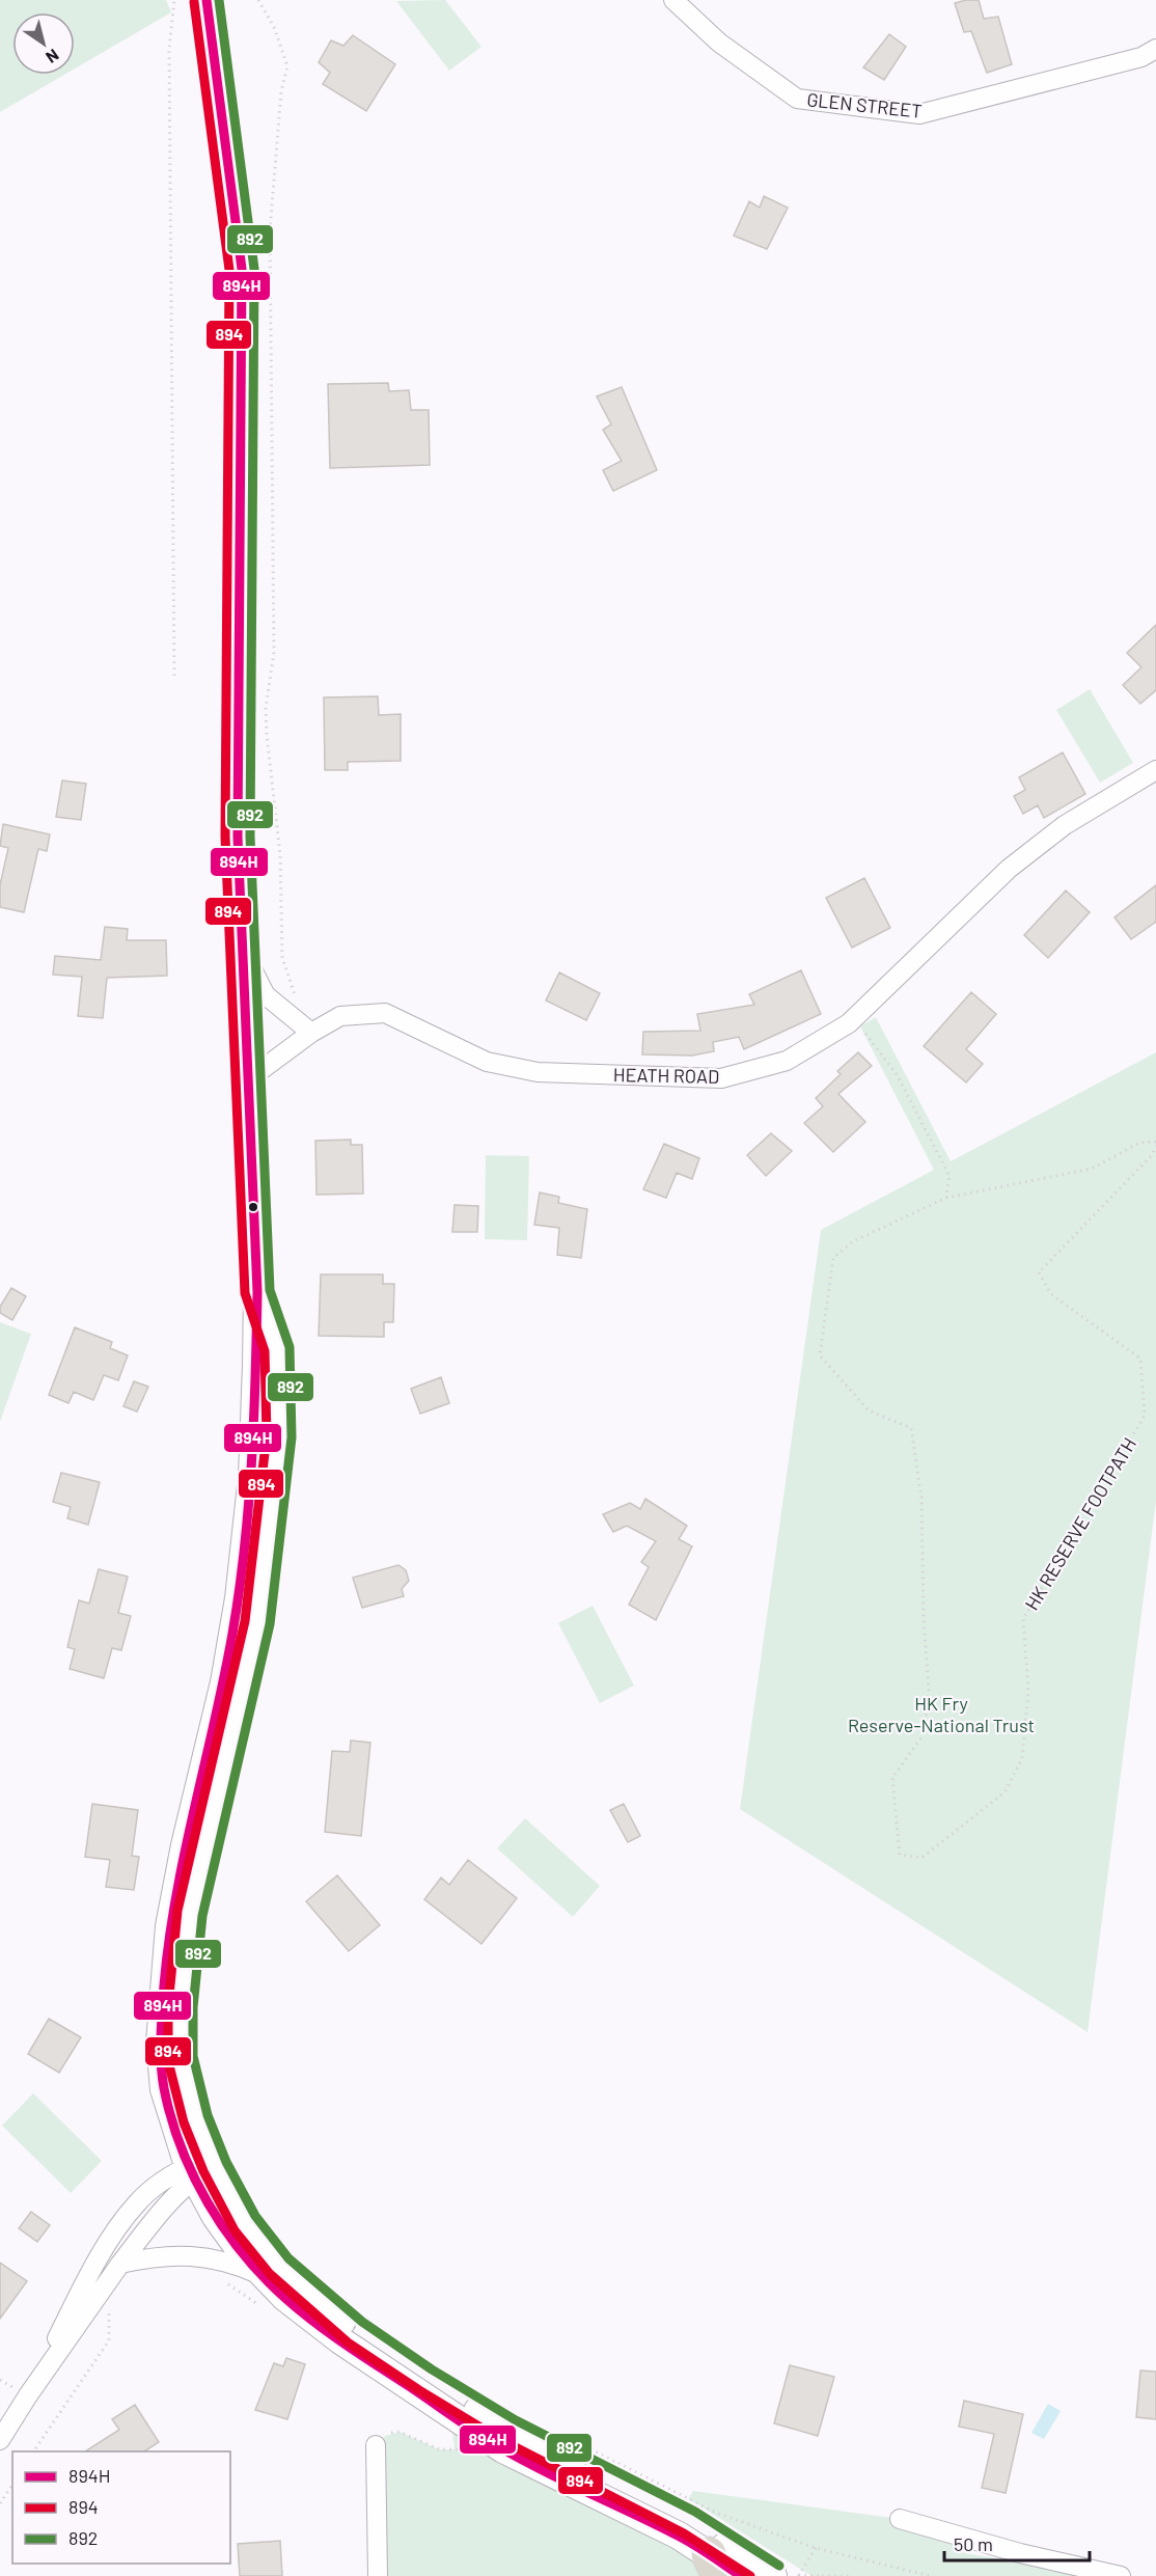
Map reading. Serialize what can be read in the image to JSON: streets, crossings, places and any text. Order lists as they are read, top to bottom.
{
  "streets": {
    "street": ["GLEN STREET", "HEATH ROAD"],
    "path": ["HK RESERVE FOOTPATH"]
  },
  "parks": ["HK Fry Reserve-National Trust"],
  "lines": ["transit line 894H", "transit line 892", "transit line 894"],
  "legend": ["894H", "894", "892"],
  "scale_bar": "50 m",
  "north": "bottom right"
}
